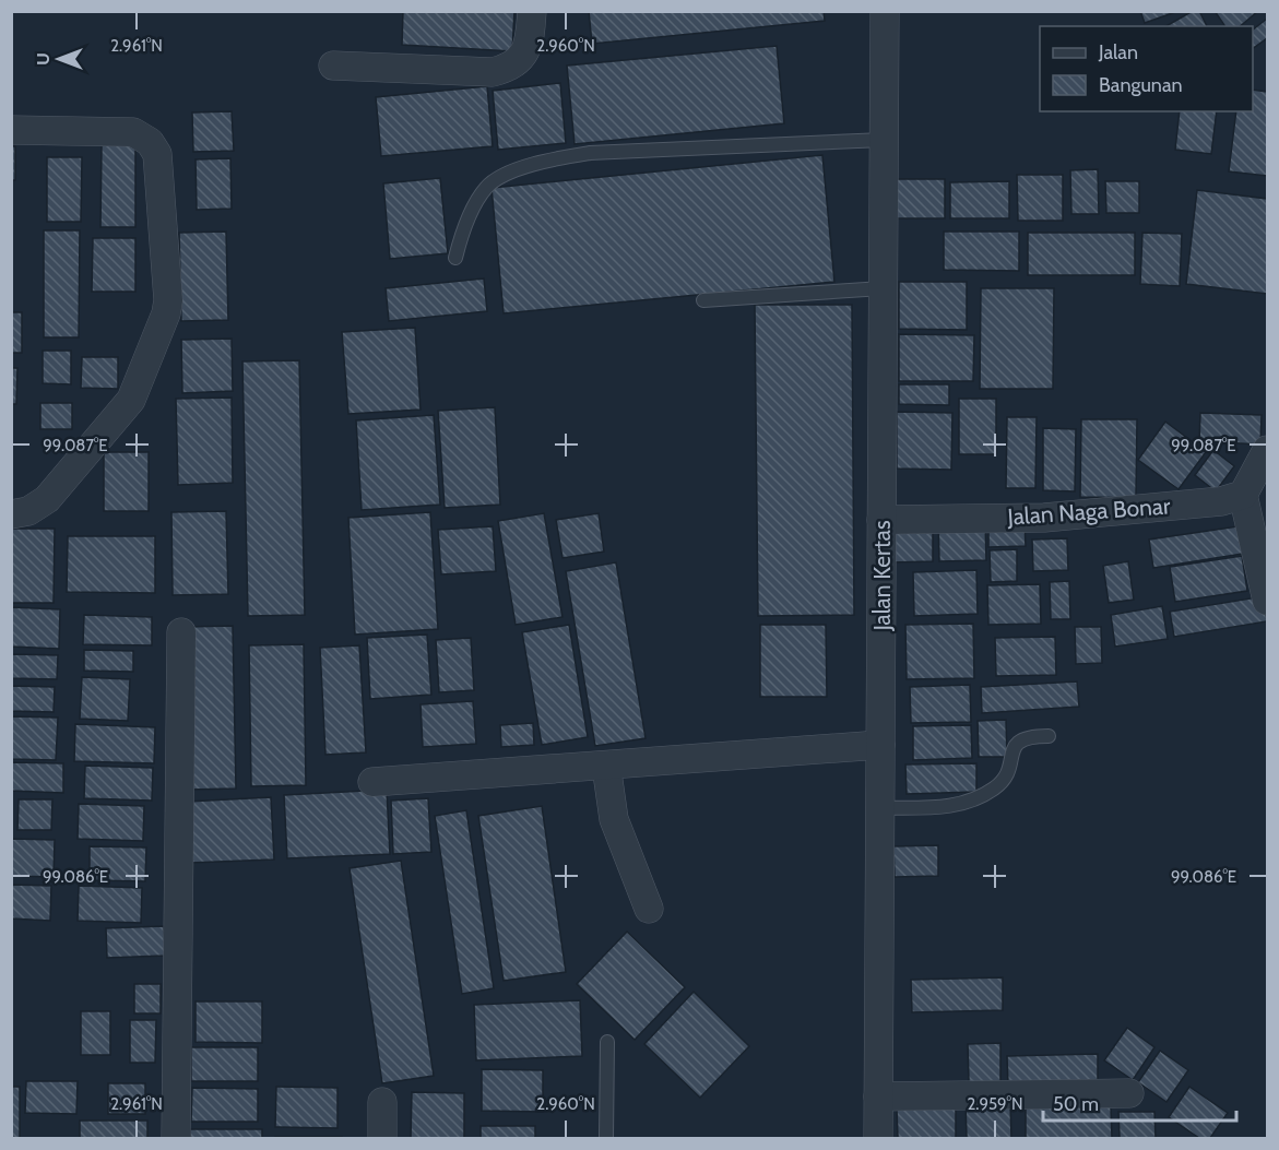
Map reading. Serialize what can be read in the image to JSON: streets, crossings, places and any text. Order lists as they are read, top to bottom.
{
  "streets": {
    "street": ["Jalan Naga Bonar", "Jalan Kertas"]
  },
  "crossings": [
    ["Jalan Naga Bonar", "Jalan Kertas"]
  ],
  "legend": ["Jalan", "Bangunan"],
  "scale_bar": "50 m",
  "north": "left",
  "coordinates": [
    "2.961°N",
    "2.960°N",
    "99.087°E",
    "99.086°E",
    "2.959°N"
  ]
}
